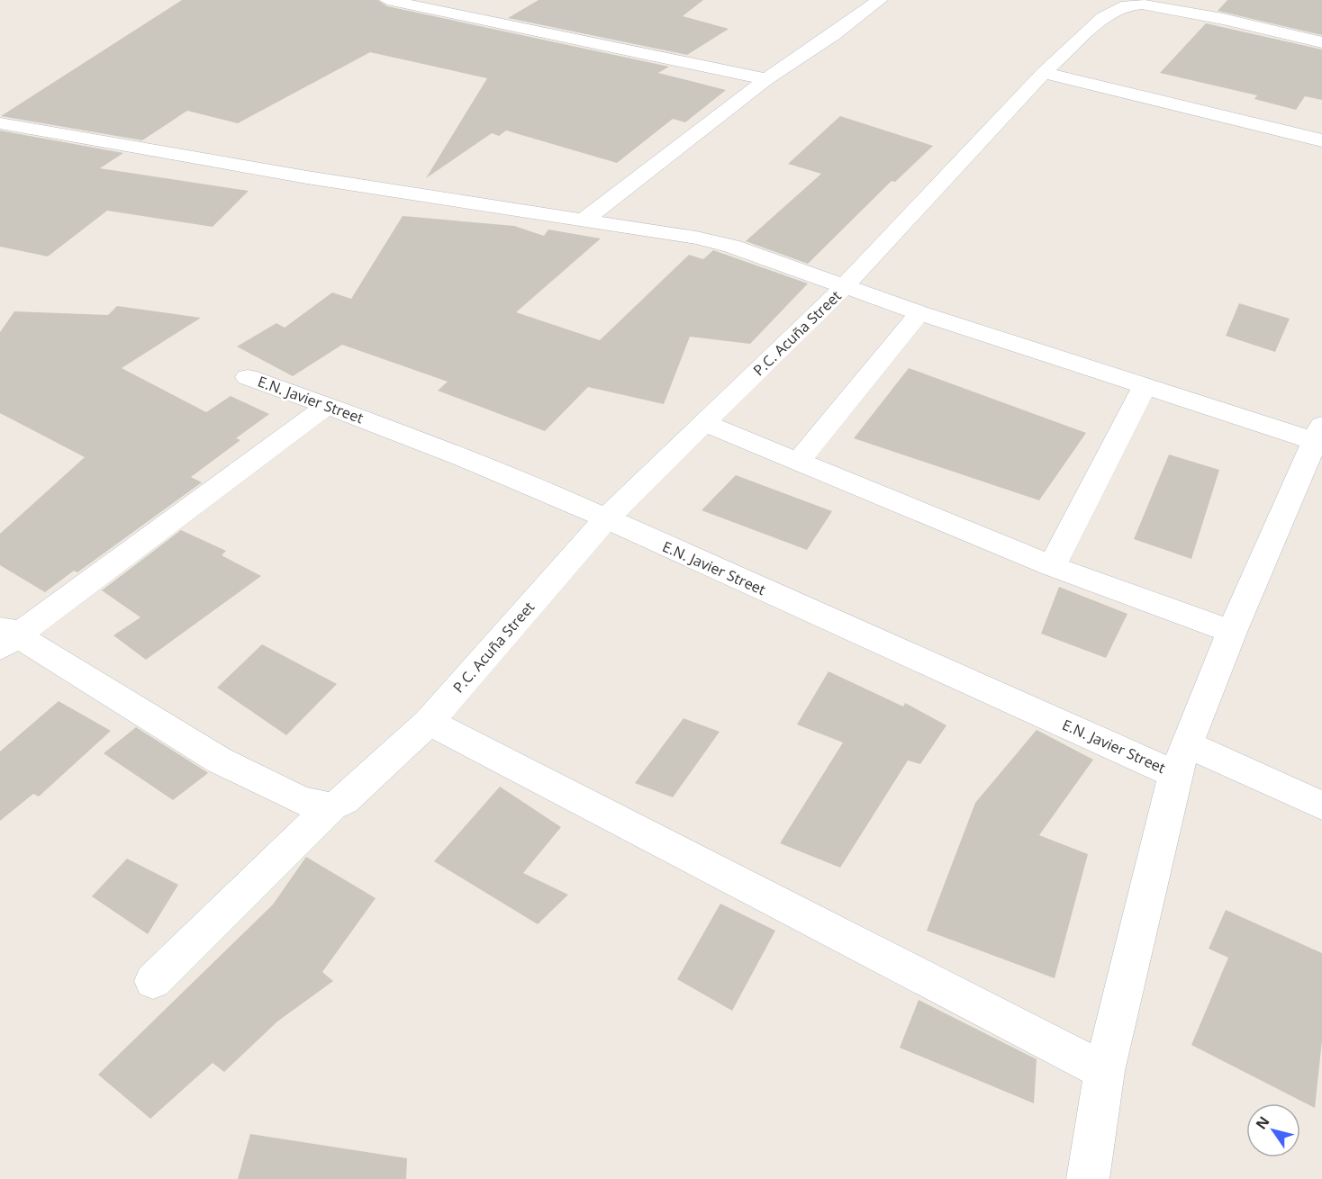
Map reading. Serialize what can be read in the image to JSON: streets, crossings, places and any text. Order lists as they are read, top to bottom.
{
  "streets": {
    "street": ["P.C. Acuña Street", "E.N. Javier Street"]
  },
  "crossings": [
    ["P.C. Acuña Street", "E.N. Javier Street"]
  ],
  "north": "top left"
}
